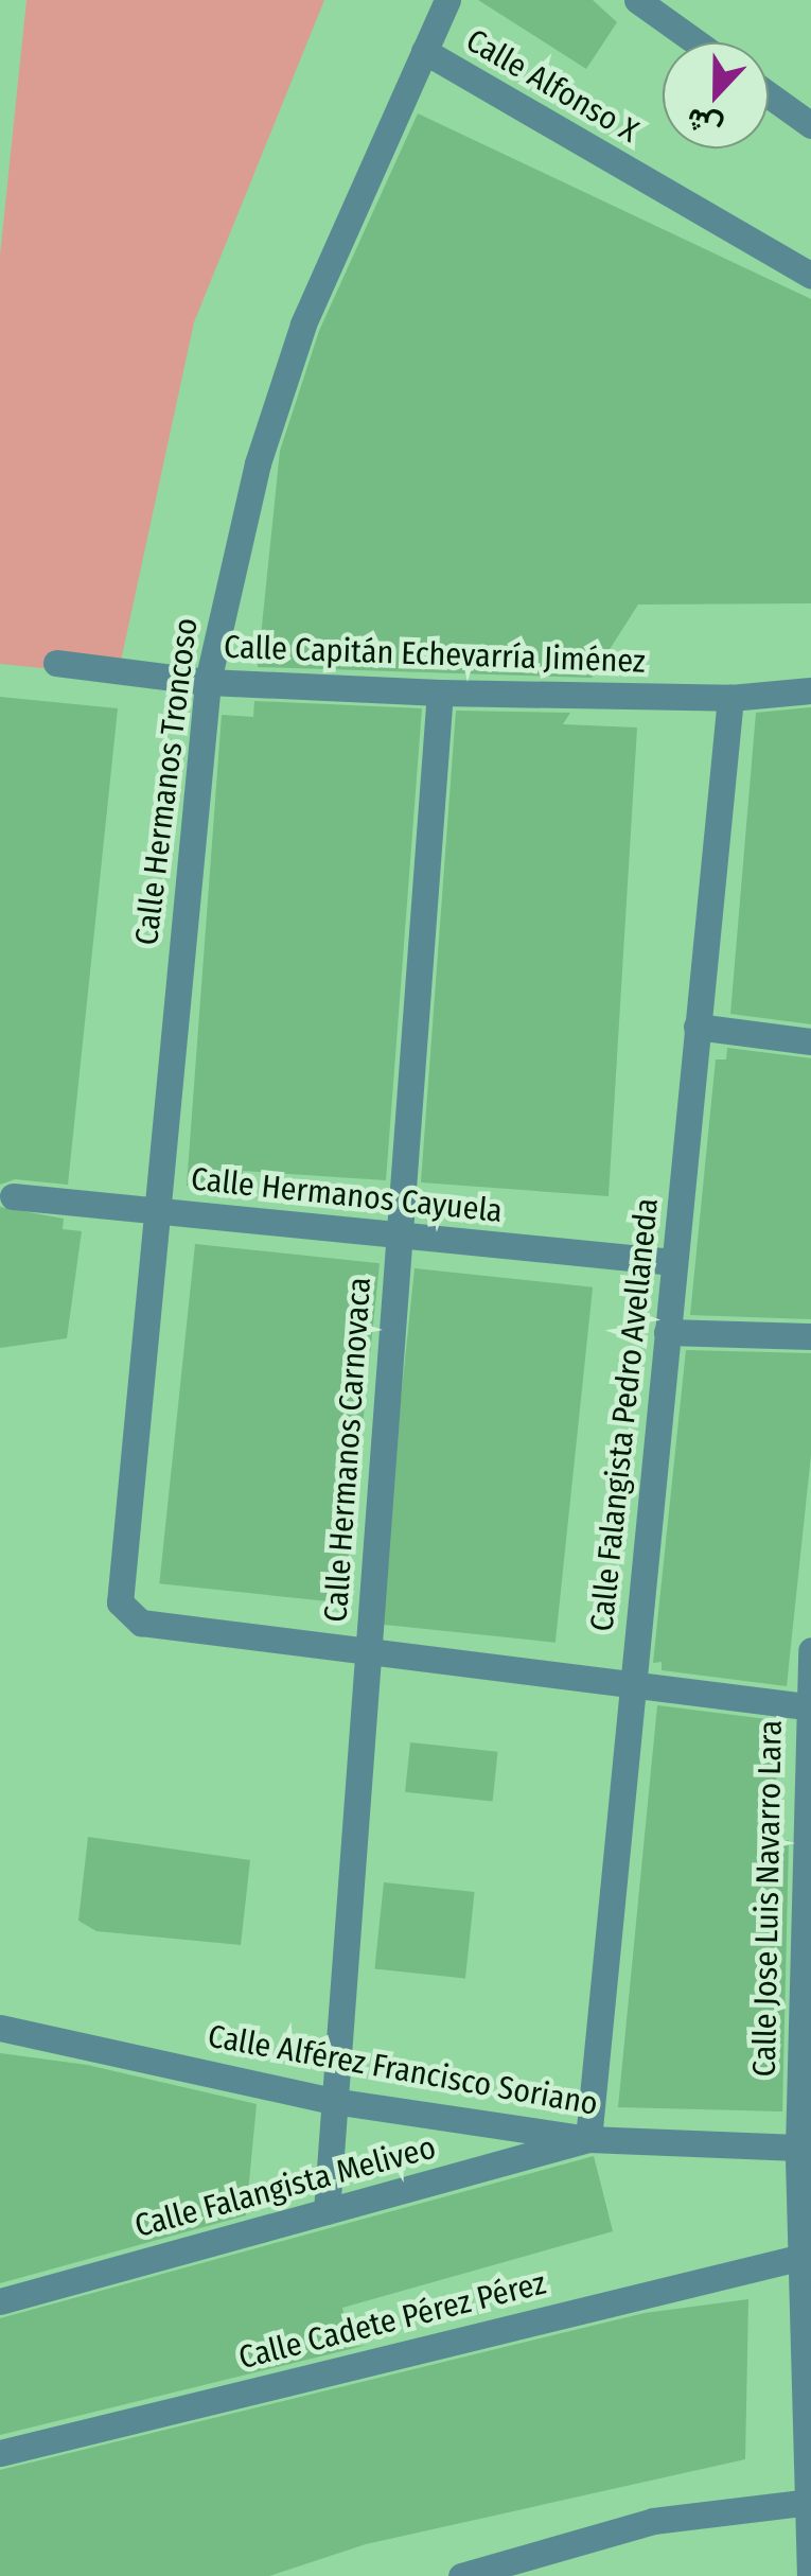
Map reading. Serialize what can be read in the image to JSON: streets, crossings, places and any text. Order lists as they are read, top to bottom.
{
  "streets": {
    "street": [
      "Calle Alfonso X",
      "Calle Capitán Echevarría Jiménez",
      "Calle Hermanos Troncoso",
      "Calle Hermanos Cayuela",
      "Calle Falangista Pedro Avellaneda",
      "Calle Hermanos Carnovaca",
      "Calle Jose Luis Navarro Lara",
      "Calle Alférez Francisco Soriano",
      "Calle Falangista Meliveo",
      "Calle Cadete Pérez Pérez"
    ]
  },
  "crossings": [
    ["Calle Alfonso X", "Calle Hermanos Troncoso"],
    ["Calle Capitán Echevarría Jiménez", "Calle Hermanos Troncoso"],
    ["Calle Capitán Echevarría Jiménez", "Calle Falangista Pedro Avellaneda"],
    ["Calle Capitán Echevarría Jiménez", "Calle Hermanos Carnovaca"],
    ["Calle Hermanos Troncoso", "Calle Hermanos Cayuela"],
    ["Calle Hermanos Troncoso", "Calle Hermanos Carnovaca"],
    ["Calle Hermanos Cayuela", "Calle Falangista Pedro Avellaneda"],
    ["Calle Hermanos Cayuela", "Calle Hermanos Carnovaca"],
    ["Calle Falangista Pedro Avellaneda", "Calle Alférez Francisco Soriano"],
    ["Calle Falangista Pedro Avellaneda", "Calle Falangista Meliveo"],
    ["Calle Hermanos Carnovaca", "Calle Alférez Francisco Soriano"],
    ["Calle Hermanos Carnovaca", "Calle Falangista Meliveo"],
    ["Calle Jose Luis Navarro Lara", "Calle Alférez Francisco Soriano"],
    ["Calle Jose Luis Navarro Lara", "Calle Cadete Pérez Pérez"],
    ["Calle Alférez Francisco Soriano", "Calle Falangista Meliveo"]
  ],
  "north": "bottom"
}
